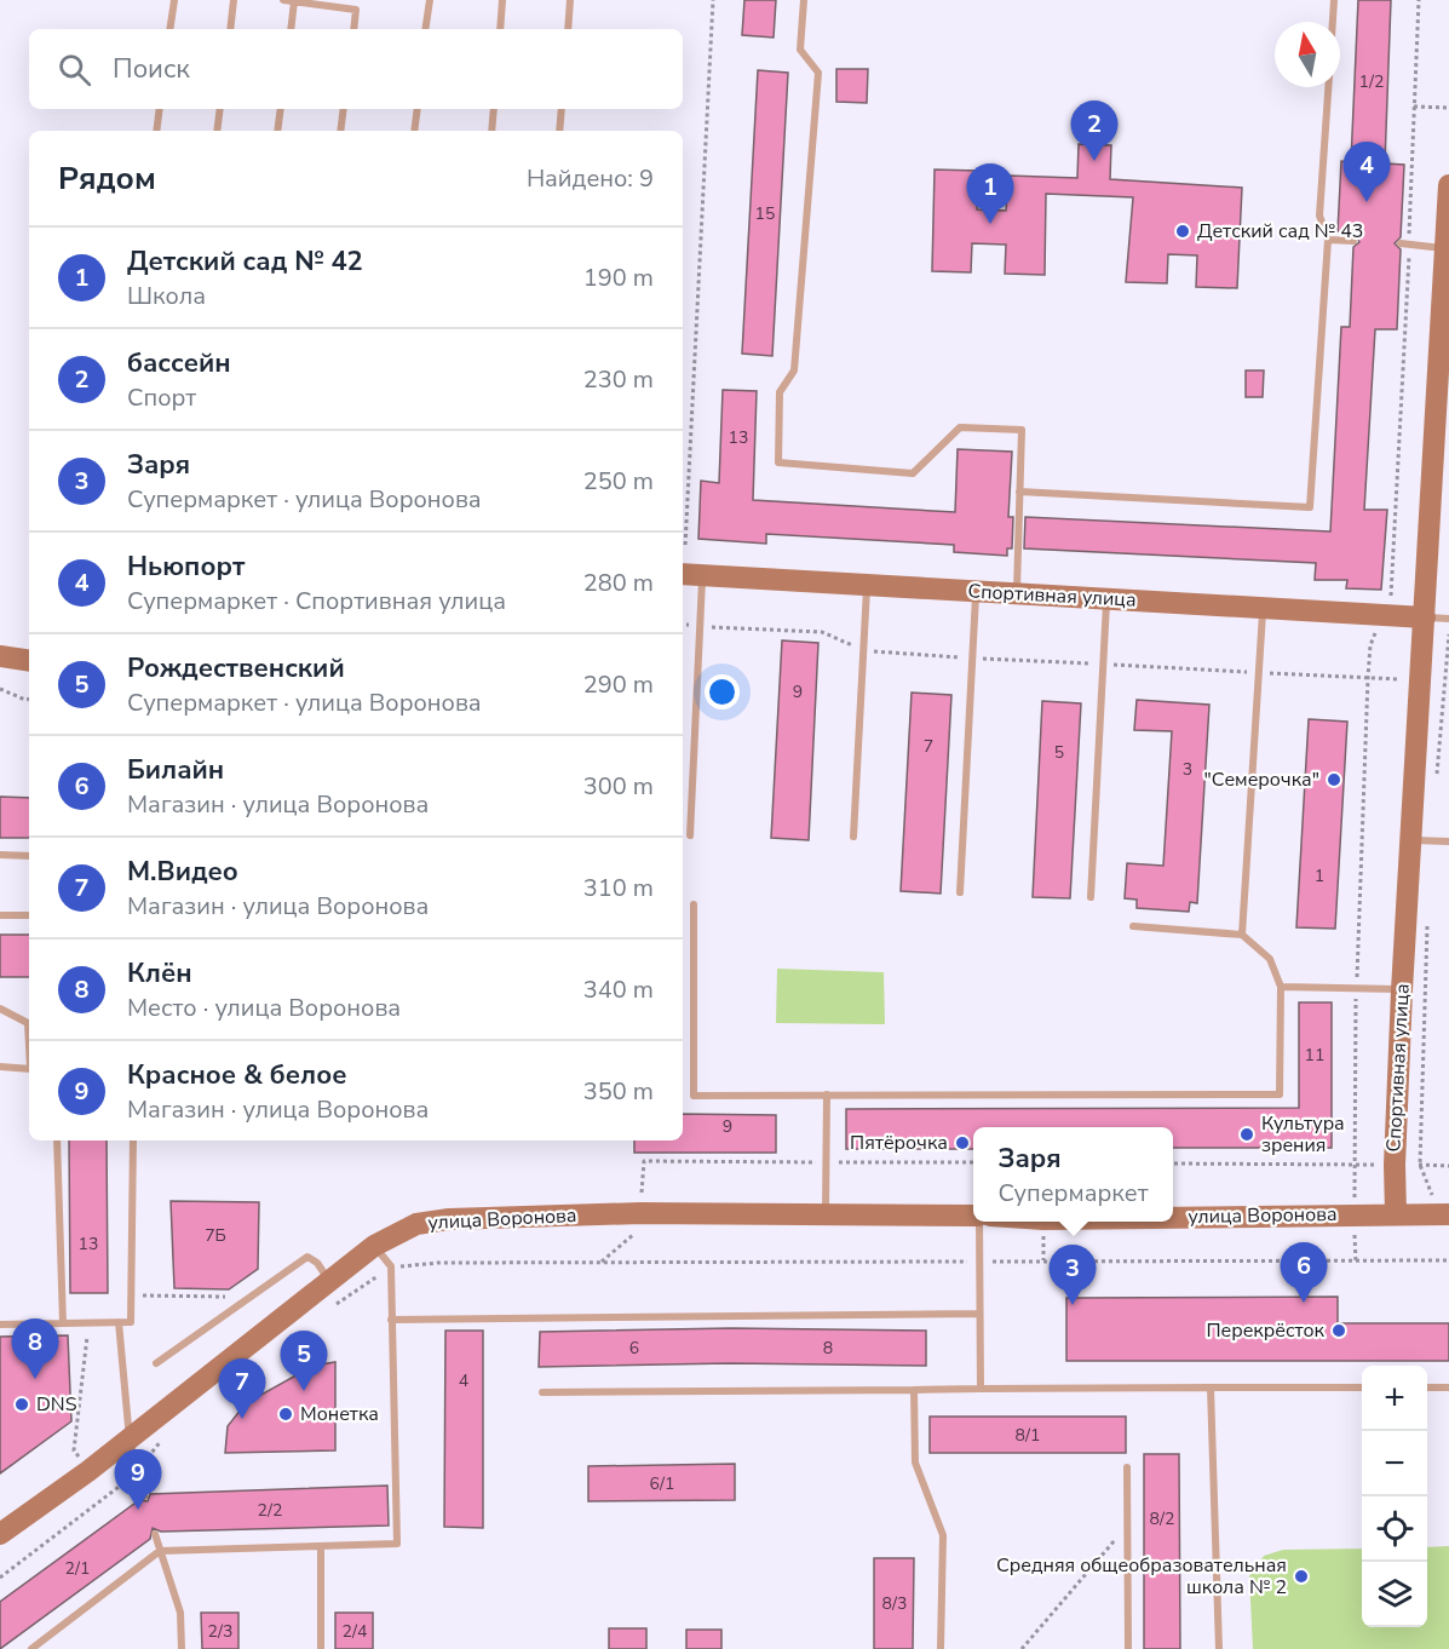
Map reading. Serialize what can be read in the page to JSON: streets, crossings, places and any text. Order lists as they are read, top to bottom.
{
  "streets": {
    "street": ["Спортивная улица", "улица Воронова"]
  },
  "crossings": [
    ["Спортивная улица", "улица Воронова"]
  ],
  "places": [
    "Детский сад № 43",
    "\"Семерочка\"",
    "Культура зрения",
    "Пятёрочка",
    "Перекрёсток",
    "DNS",
    "Монетка",
    "Средняя общеобразовательная школа № 2"
  ],
  "house_numbers": [
    "1/2",
    "15",
    "13",
    "9",
    "7",
    "5",
    "3",
    "1",
    "11",
    "9",
    "7Б",
    "13",
    "6",
    "8",
    "4",
    "8/1",
    "6/1",
    "2/2",
    "8/2",
    "2/1",
    "8/3",
    "2/3",
    "2/4"
  ],
  "north": "top",
  "page": {
    "search": "Поиск",
    "pins": [
      "2",
      "4",
      "1",
      "6",
      "3",
      "8",
      "5",
      "7",
      "9"
    ],
    "heading": ["Рядом", "Найдено: 9"],
    "list": [
      {
        "mark": "1",
        "name": "Детский сад № 42",
        "note": "Школа",
        "value": "190 m"
      },
      {
        "mark": "2",
        "name": "бассейн",
        "note": "Спорт",
        "value": "230 m"
      },
      {
        "mark": "3",
        "name": "Заря",
        "note": "Супермаркет · улица Воронова",
        "value": "250 m"
      },
      {
        "mark": "4",
        "name": "Ньюпорт",
        "note": "Супермаркет · Спортивная улица",
        "value": "280 m"
      },
      {
        "mark": "5",
        "name": "Рождественский",
        "note": "Супермаркет · улица Воронова",
        "value": "290 m"
      },
      {
        "mark": "6",
        "name": "Билайн",
        "note": "Магазин · улица Воронова",
        "value": "300 m"
      },
      {
        "mark": "7",
        "name": "М.Видео",
        "note": "Магазин · улица Воронова",
        "value": "310 m"
      },
      {
        "mark": "8",
        "name": "Клён",
        "note": "Место · улица Воронова",
        "value": "340 m"
      },
      {
        "mark": "9",
        "name": "Красное & белое",
        "note": "Магазин · улица Воронова",
        "value": "350 m"
      }
    ],
    "popup": ["Заря", "Супермаркет"],
    "map_buttons": ["+", "−"]
  }
}
